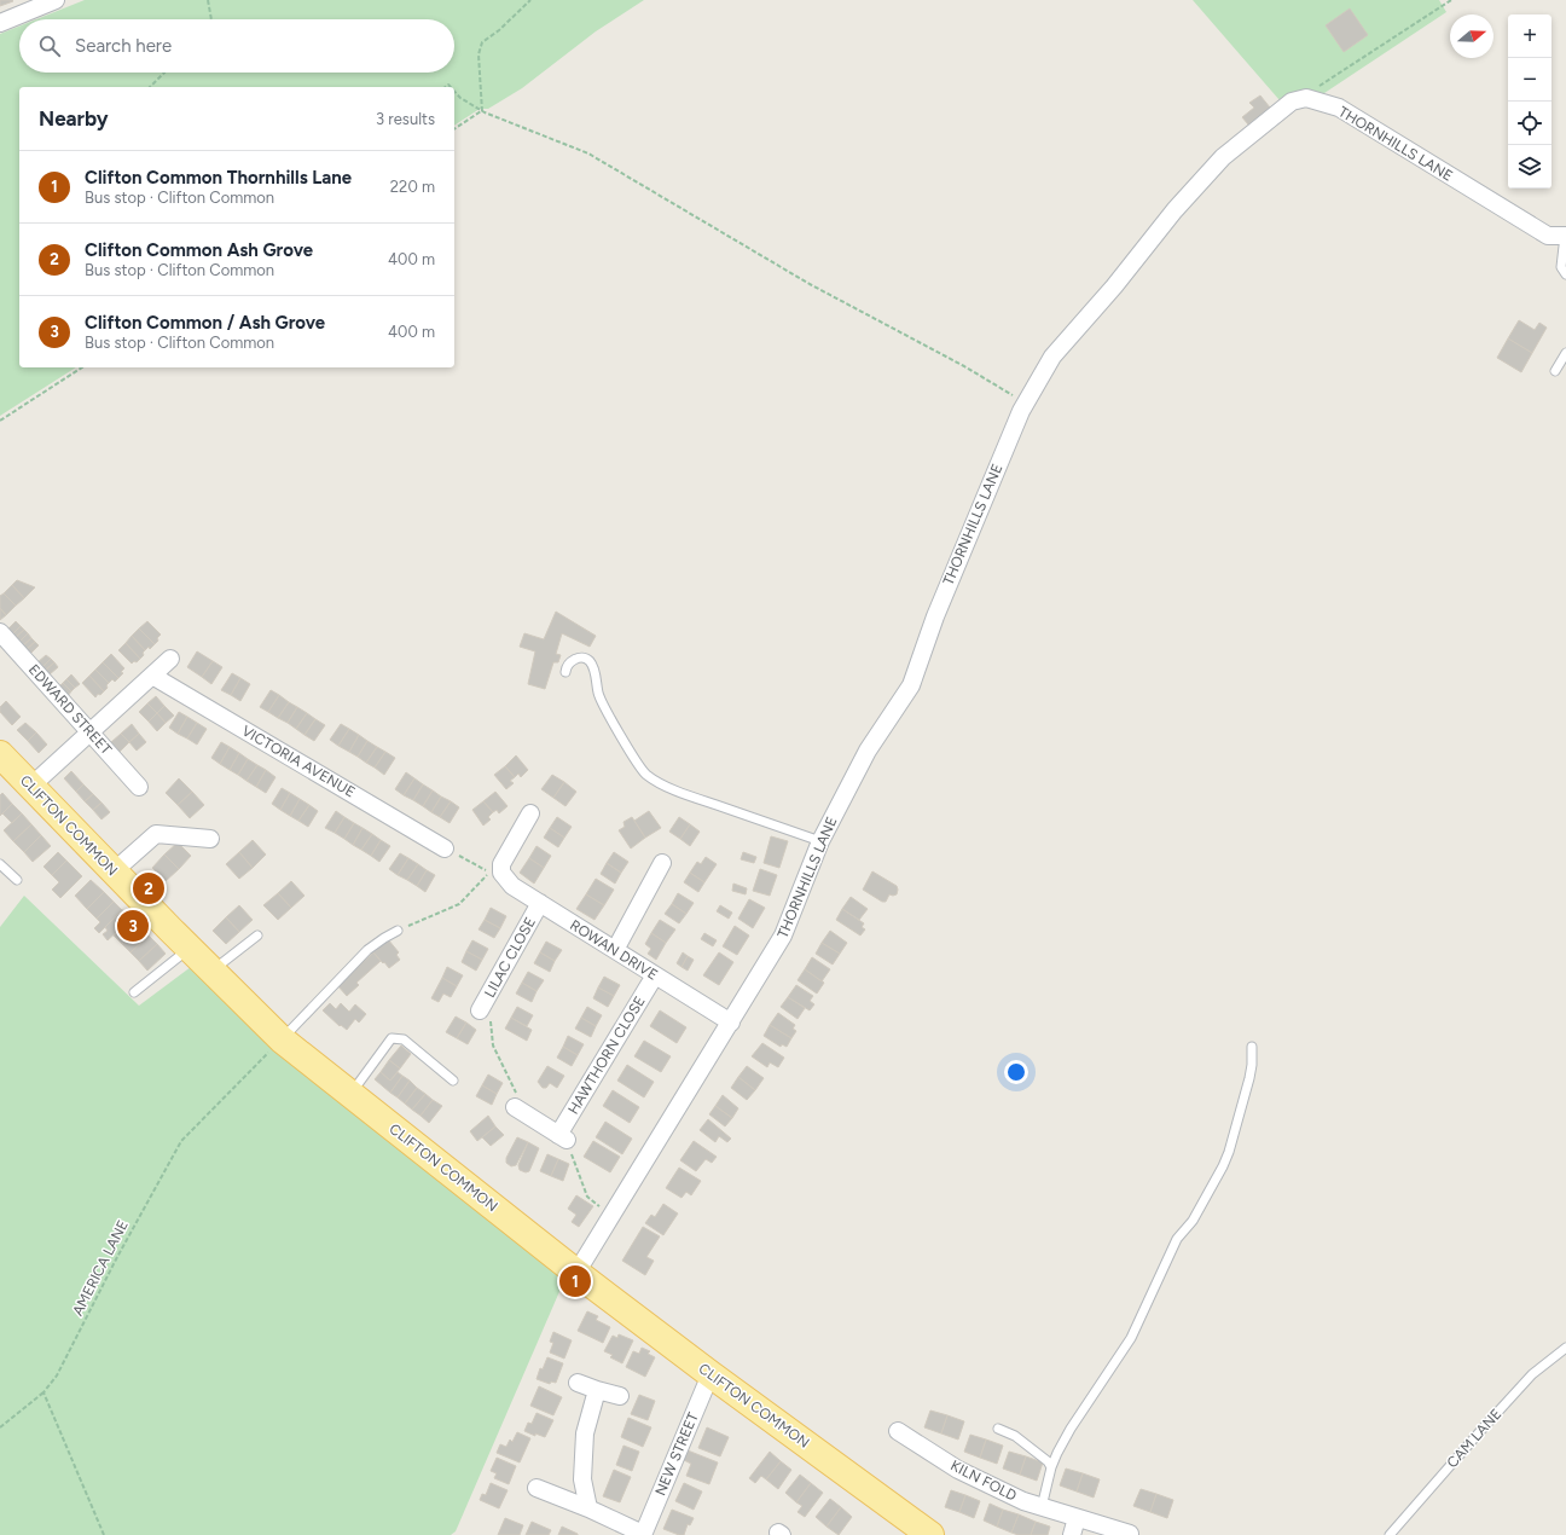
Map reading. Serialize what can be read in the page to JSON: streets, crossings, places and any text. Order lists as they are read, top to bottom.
{
  "streets": {
    "main road": ["CLIFTON COMMON"],
    "street": [
      "THORNHILLS LANE",
      "EDWARD STREET",
      "VICTORIA AVENUE",
      "ROWAN DRIVE",
      "LILAC CLOSE",
      "HAWTHORN CLOSE",
      "NEW STREET",
      "KILN FOLD"
    ],
    "lane": ["CAM LANE"],
    "path": ["AMERICA LANE"]
  },
  "crossings": [
    ["THORNHILLS LANE", "CLIFTON COMMON"],
    ["THORNHILLS LANE", "ROWAN DRIVE"],
    ["CLIFTON COMMON", "AMERICA LANE"],
    ["CLIFTON COMMON", "NEW STREET"],
    ["ROWAN DRIVE", "LILAC CLOSE"],
    ["ROWAN DRIVE", "HAWTHORN CLOSE"]
  ],
  "north": "right",
  "page": {
    "map_buttons": ["+", "−"],
    "search": "Search here",
    "heading": ["Nearby", "3 results"],
    "list": [
      {
        "mark": "1",
        "name": "Clifton Common Thornhills Lane",
        "note": "Bus stop · Clifton Common",
        "value": "220 m"
      },
      {
        "mark": "2",
        "name": "Clifton Common Ash Grove",
        "note": "Bus stop · Clifton Common",
        "value": "400 m"
      },
      {
        "mark": "3",
        "name": "Clifton Common / Ash Grove",
        "note": "Bus stop · Clifton Common",
        "value": "400 m"
      }
    ],
    "pins": ["2", "3", "1"]
  }
}
